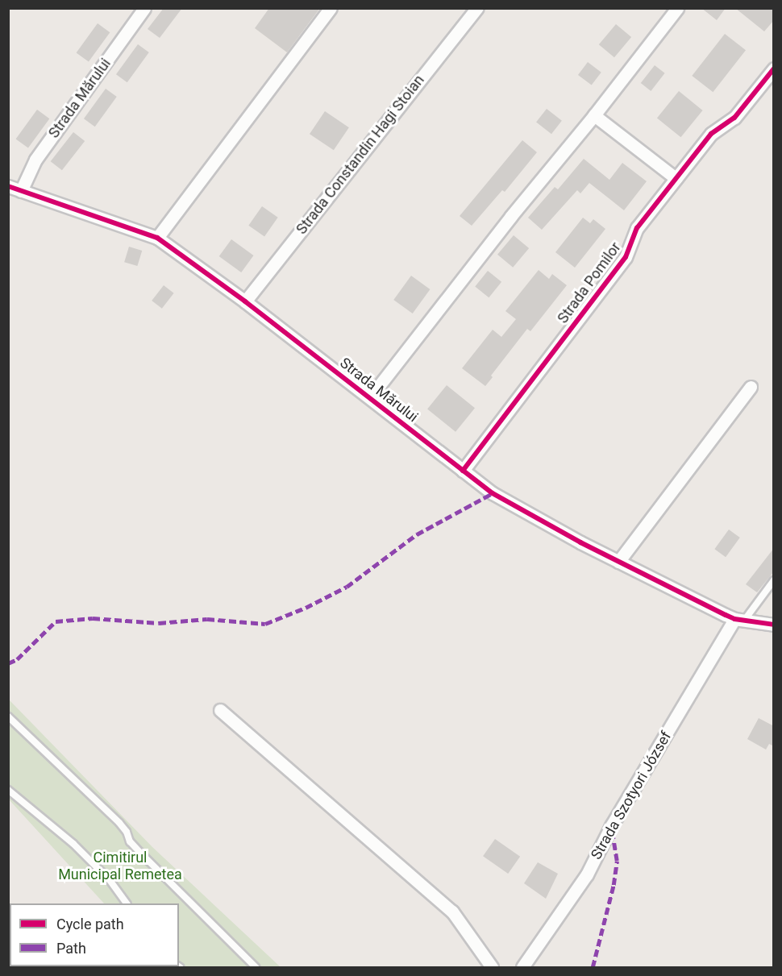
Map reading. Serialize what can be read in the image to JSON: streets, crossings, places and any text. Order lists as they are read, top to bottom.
{
  "streets": {
    "street": [
      "Strada Mărului",
      "Strada Constandin Hagi Stoian",
      "Strada Pomilor",
      "Strada Szotyori József"
    ]
  },
  "crossings": [
    ["Strada Mărului", "Strada Constandin Hagi Stoian"],
    ["Strada Mărului", "Strada Pomilor"],
    ["Strada Mărului", "Strada Szotyori József"]
  ],
  "parks": ["Cimitirul Municipal Remetea"],
  "legend": ["Cycle path", "Path"]
}
